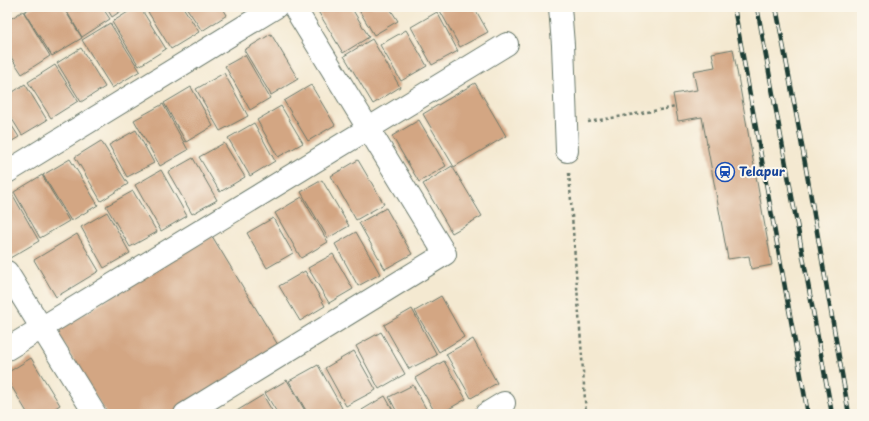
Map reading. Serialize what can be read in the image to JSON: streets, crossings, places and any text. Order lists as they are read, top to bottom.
{
  "places": {
    "station": ["Telapur"]
  }
}
